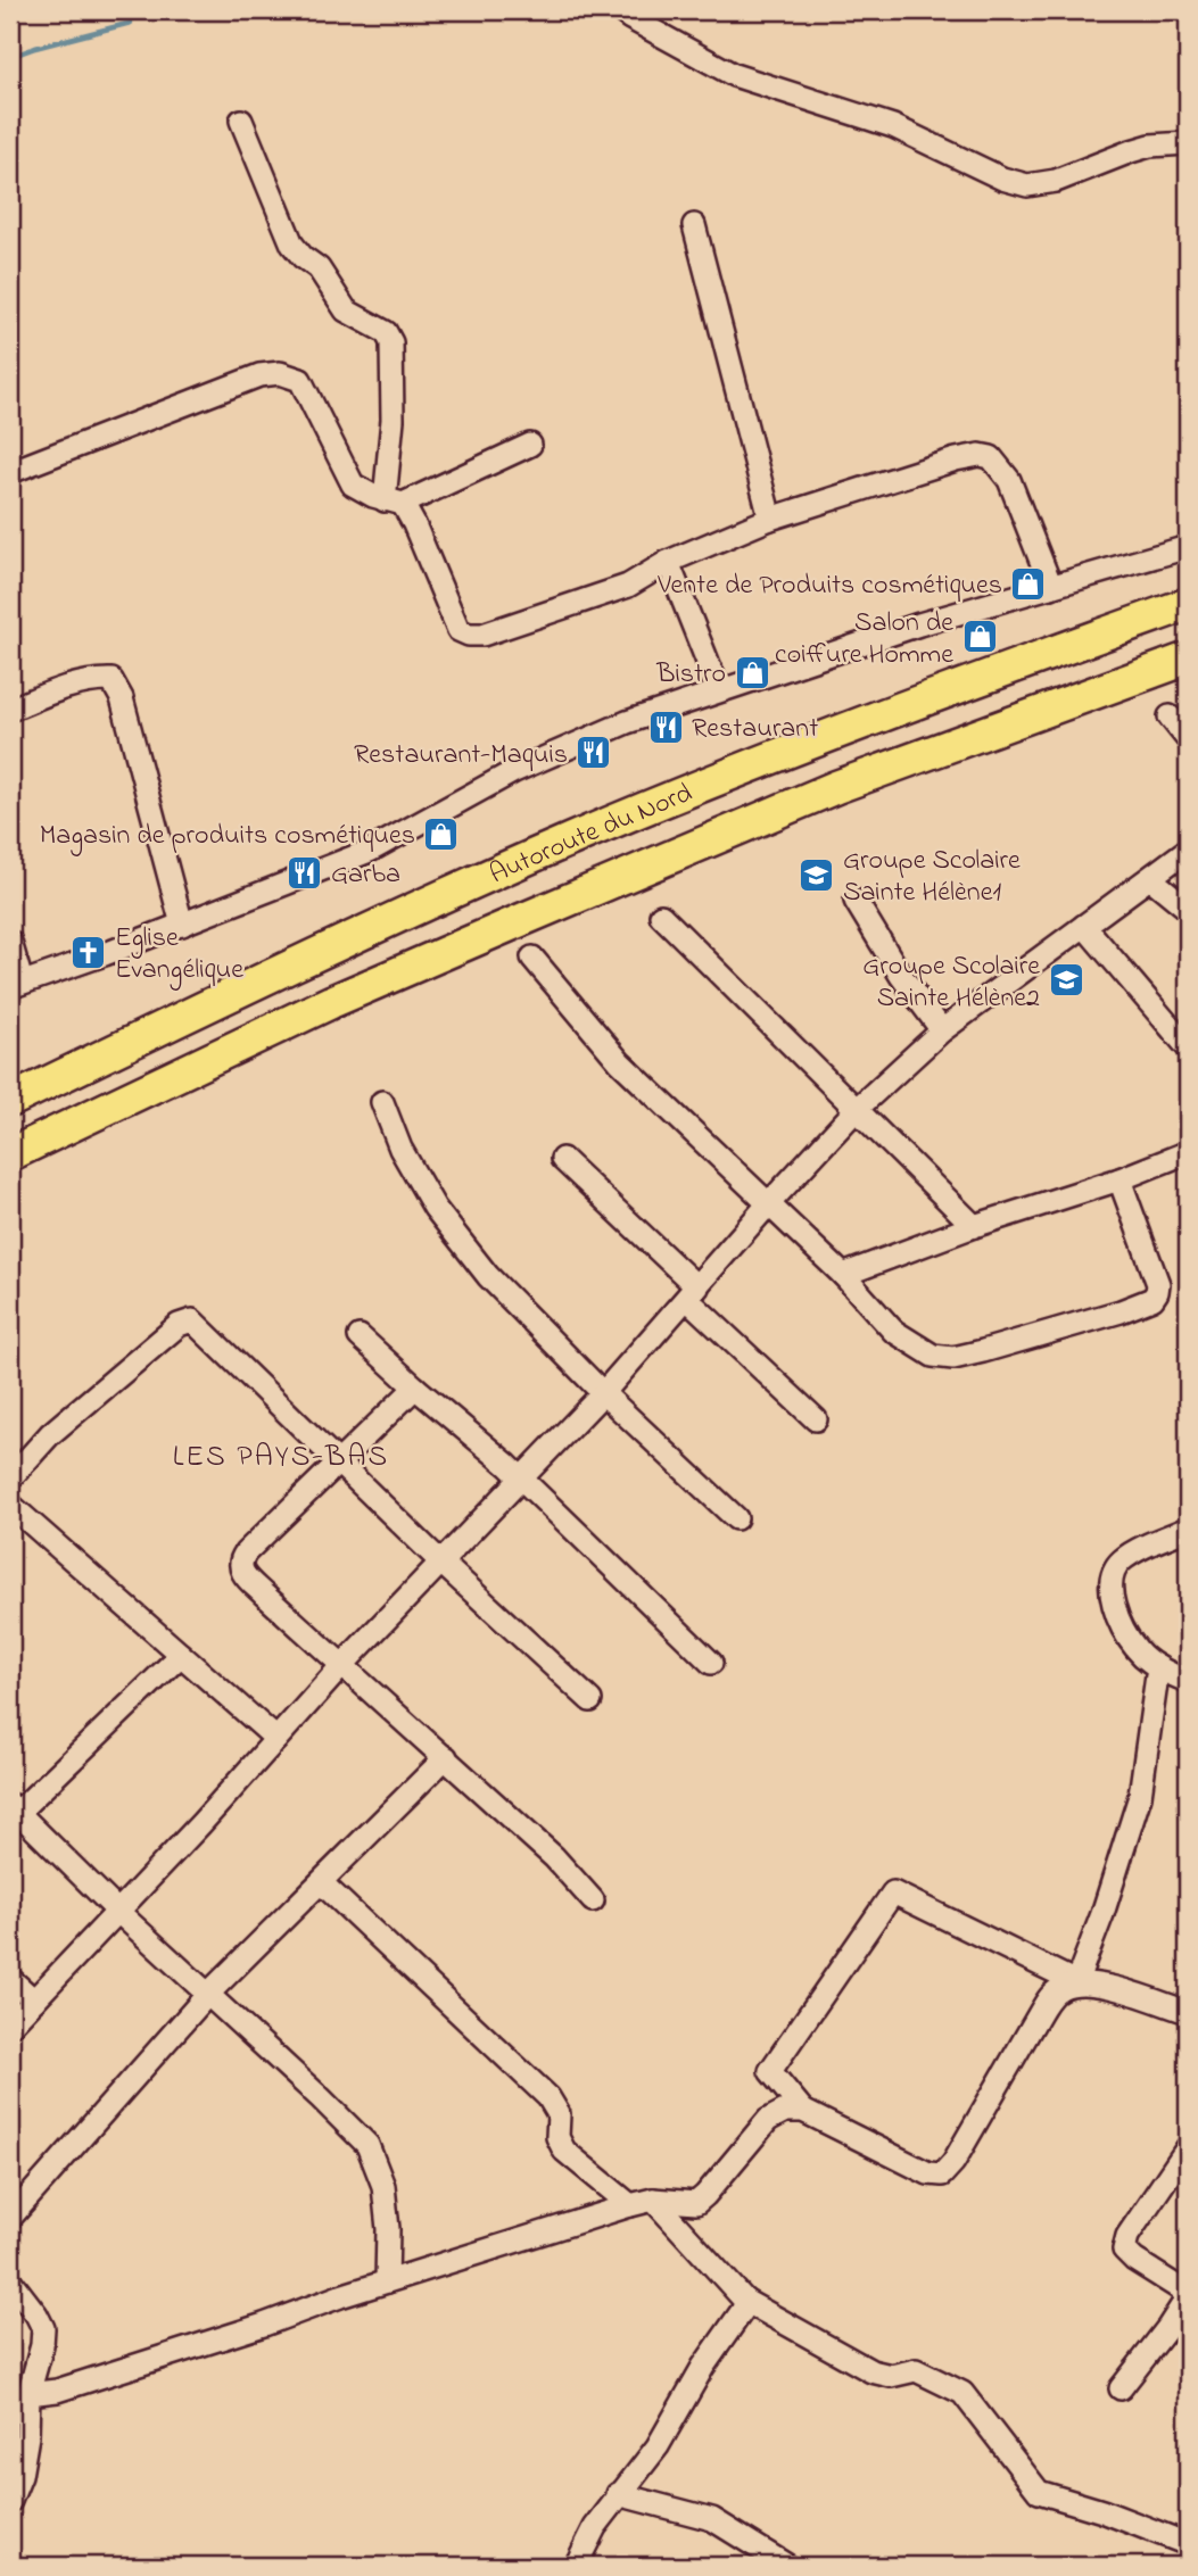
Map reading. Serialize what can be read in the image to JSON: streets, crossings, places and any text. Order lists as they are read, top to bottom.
{
  "streets": {
    "highway": ["Autoroute du Nord"]
  },
  "districts": ["LES PAYS-BAS"],
  "places": {
    "shop": [
      "Vente de Produits cosmétiques",
      "Salon de coiffure Homme",
      "Bistro",
      "Magasin de produits cosmétiques"
    ],
    "restaurant": ["Restaurant", "Restaurant-Maquis", "Garba"],
    "school or university": ["Groupe Scolaire Sainte Hélène1", "Groupe Scolaire Sainte Hélène2"],
    "church": ["Eglise Evangélique"]
  }
}
